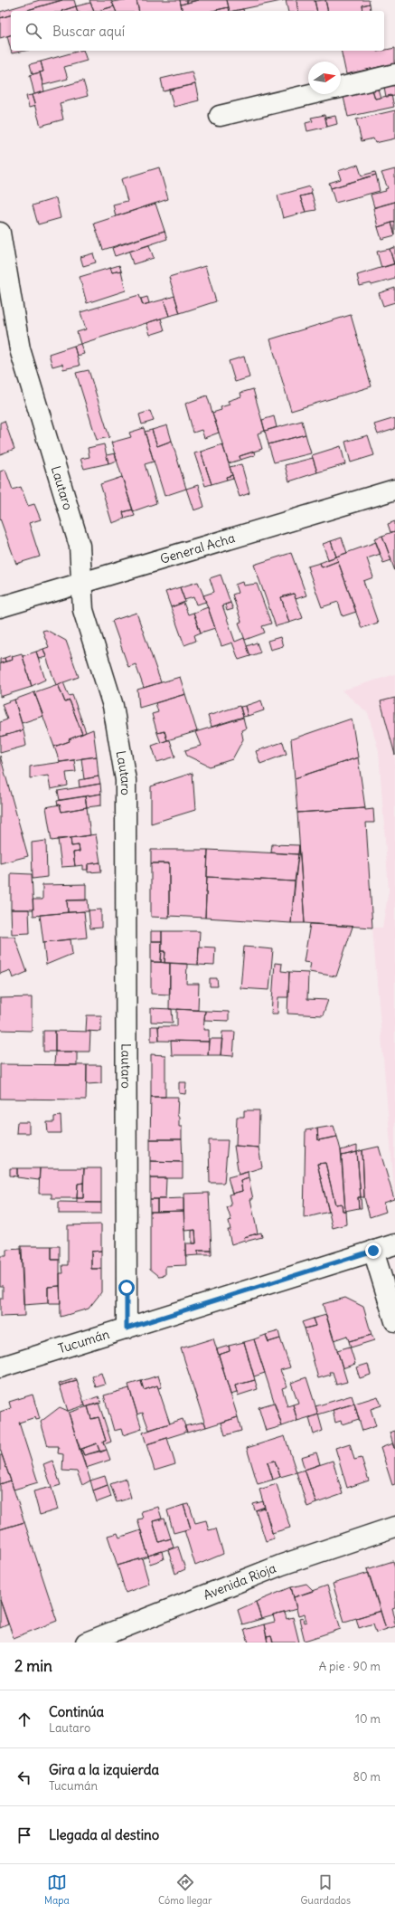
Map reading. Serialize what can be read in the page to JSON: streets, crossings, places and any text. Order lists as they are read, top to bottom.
{
  "streets": {
    "street": [
      "Lautaro",
      "General Acha",
      "Tucumán",
      "Avenida Rioja"
    ]
  },
  "crossings": [
    ["Lautaro", "General Acha"],
    ["Lautaro", "Tucumán"]
  ],
  "north": "right",
  "page": {
    "search": "Buscar aquí",
    "heading": ["2 min", "A pie · 90 m"],
    "list": [
      ["Continúa", "Lautaro", "10 m"],
      ["Gira a la izquierda", "Tucumán", "80 m"],
      "Llegada al destino"
    ],
    "nav": ["Mapa", "Cómo llegar", "Guardados"]
  }
}
